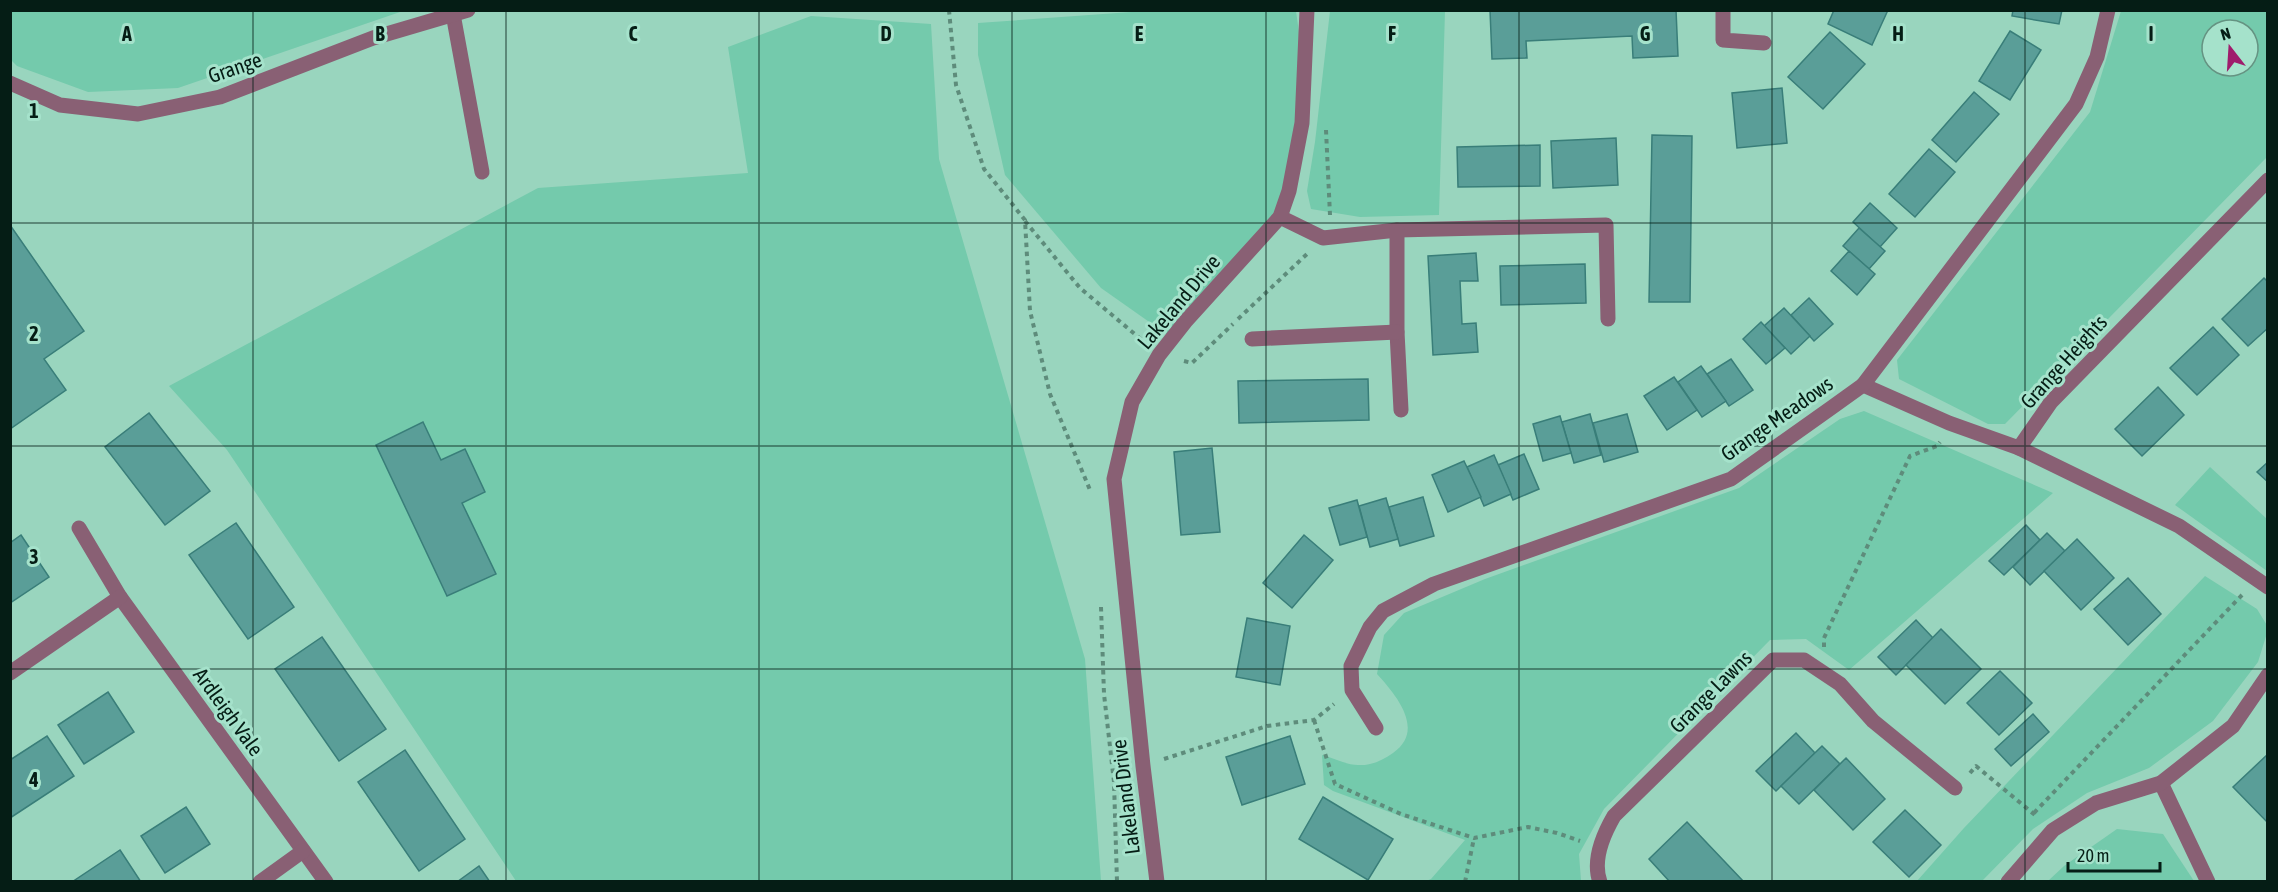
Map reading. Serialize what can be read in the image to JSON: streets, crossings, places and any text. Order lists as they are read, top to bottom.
{
  "streets": {
    "street": [
      "Grange",
      "Lakeland Drive",
      "Grange Heights",
      "Grange Meadows",
      "Grange Lawns",
      "Ardleigh Vale"
    ]
  },
  "scale_bar": "20 m",
  "north": "top",
  "grid": {
    "columns": [
      "A",
      "B",
      "C",
      "D",
      "E",
      "F",
      "G",
      "H",
      "I"
    ],
    "rows": [
      "1",
      "2",
      "3",
      "4"
    ]
  }
}
